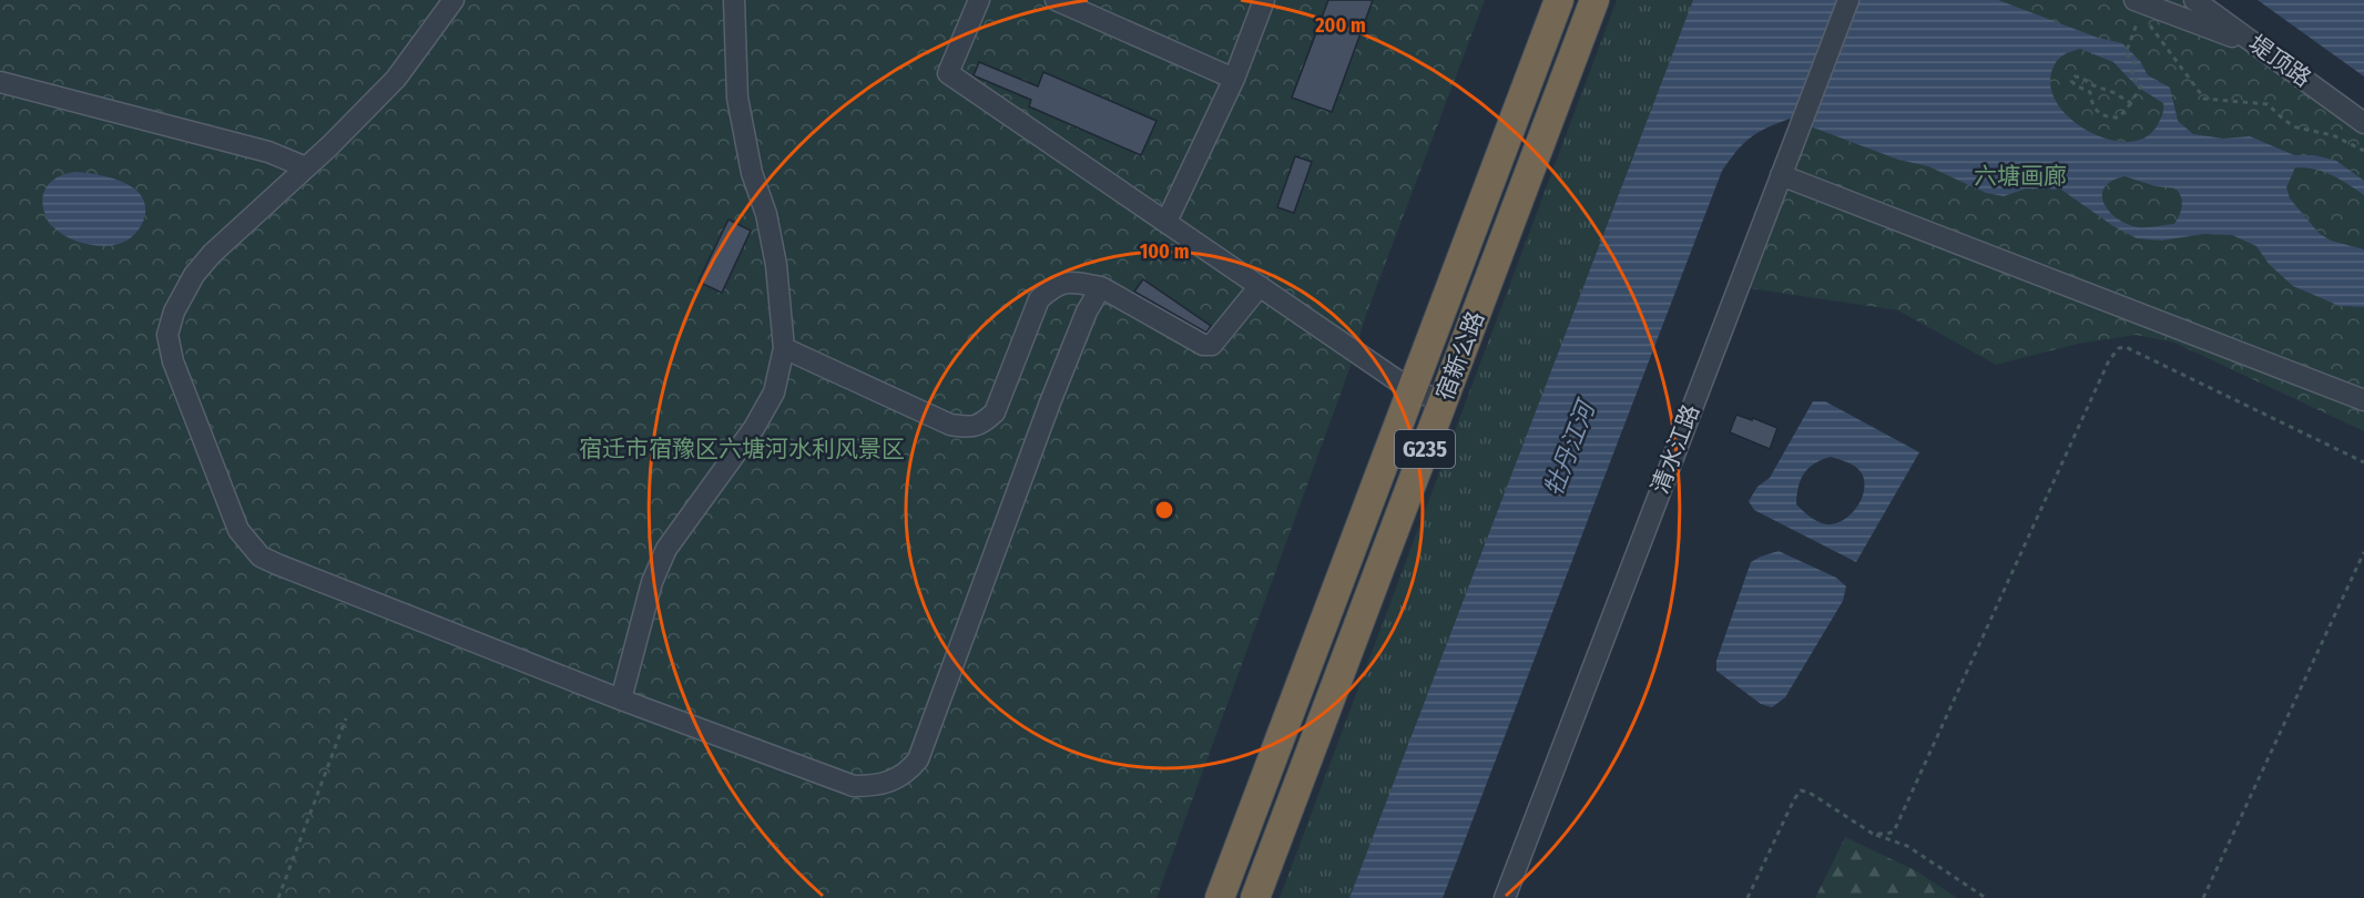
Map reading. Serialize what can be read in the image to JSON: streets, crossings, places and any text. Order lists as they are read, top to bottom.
{
  "streets": {
    "highway": ["宿新公路", "G235"],
    "street": ["堤顶路", "清水江路"]
  },
  "water": ["牡丹江河"],
  "parks": ["六塘画廊", "宿迁市宿豫区六塘河水利风景区"],
  "rings": ["200 m", "100 m"]
}
